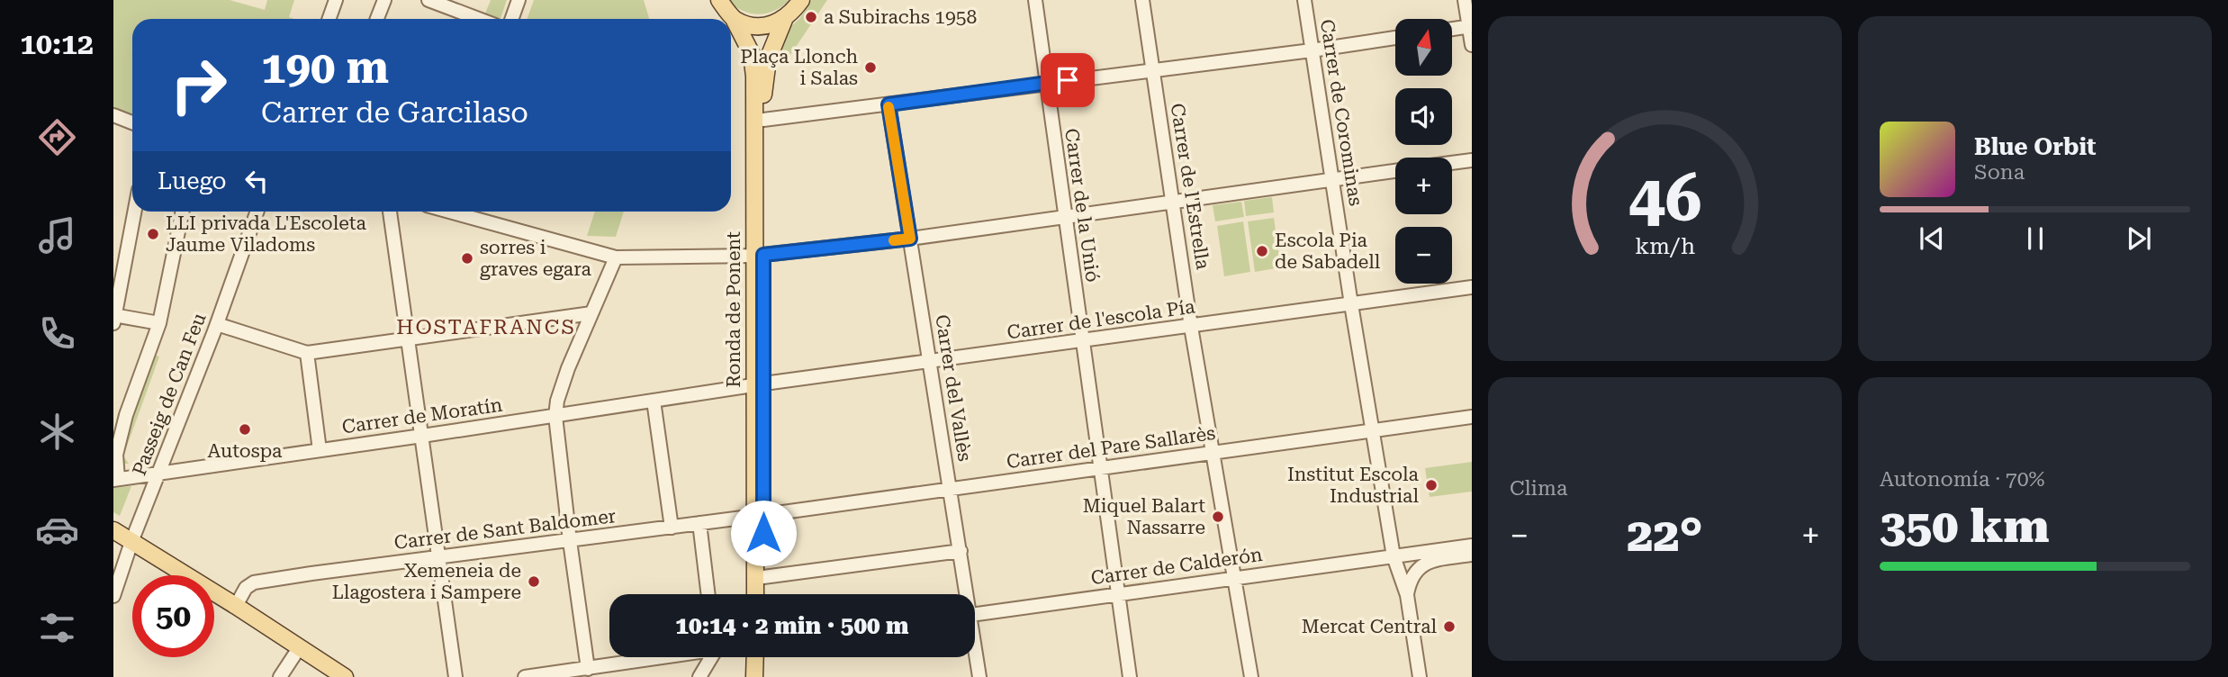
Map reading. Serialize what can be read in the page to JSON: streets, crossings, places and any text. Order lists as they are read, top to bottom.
{
  "streets": {
    "main road": ["Ronda de Ponent"],
    "street": [
      "Carrer de Corominas",
      "Carrer de l'Estrella",
      "Carrer de la Unió",
      "Carrer de l'escola Pía",
      "Carrer del Vallès",
      "Passeig de Can Feu",
      "Carrer de Moratín",
      "Carrer del Pare Sallarès",
      "Carrer de Sant Baldomer",
      "Carrer de Calderón"
    ]
  },
  "crossings": [
    ["Carrer de Corominas", "Carrer de l'escola Pía"],
    ["Carrer de Corominas", "Carrer del Pare Sallarès"],
    ["Carrer de Corominas", "Carrer de Calderón"],
    ["Carrer de l'Estrella", "Carrer de l'escola Pía"],
    ["Carrer de l'Estrella", "Carrer del Pare Sallarès"],
    ["Carrer de l'Estrella", "Carrer de Calderón"],
    ["Carrer de la Unió", "Carrer de l'escola Pía"],
    ["Carrer de la Unió", "Carrer del Pare Sallarès"],
    ["Carrer de la Unió", "Carrer de Calderón"],
    ["Ronda de Ponent", "Carrer de l'escola Pía"],
    ["Ronda de Ponent", "Carrer del Pare Sallarès"],
    ["Ronda de Ponent", "Carrer de Sant Baldomer"],
    ["Carrer de l'escola Pía", "Carrer del Vallès"],
    ["Carrer de l'escola Pía", "Carrer de Moratín"],
    ["Carrer del Vallès", "Carrer del Pare Sallarès"],
    ["Passeig de Can Feu", "Carrer de Moratín"],
    ["Carrer del Pare Sallarès", "Carrer de Sant Baldomer"]
  ],
  "districts": ["HOSTAFRANCS"],
  "places": [
    "a Subirachs 1958",
    "Plaça Llonch i Salas",
    "LLI privada L'Escoleta Jaume Viladoms",
    "Escola Pia de Sabadell",
    "sorres i graves egara",
    "Autospa",
    "Institut Escola Industrial",
    "Miquel Balart Nassarre",
    "Xemeneia de Llagostera i Sampere",
    "Mercat Central"
  ],
  "north": "top",
  "page": {
    "tabs": "10:12",
    "map_buttons": ["+", "−"],
    "turn": ["190 m", "Carrer de Garcilaso"],
    "song": ["Blue Orbit", "Sona"],
    "then": "Luego",
    "tile": [
      "Clima",
      ["Autonomía · 70%", "350 km"]
    ],
    "heat": ["−", "22°", "+"],
    "limit": "50",
    "trip": "10:14 · 2 min · 500 m",
    "gauge": ["46", "km/h"]
  }
}
